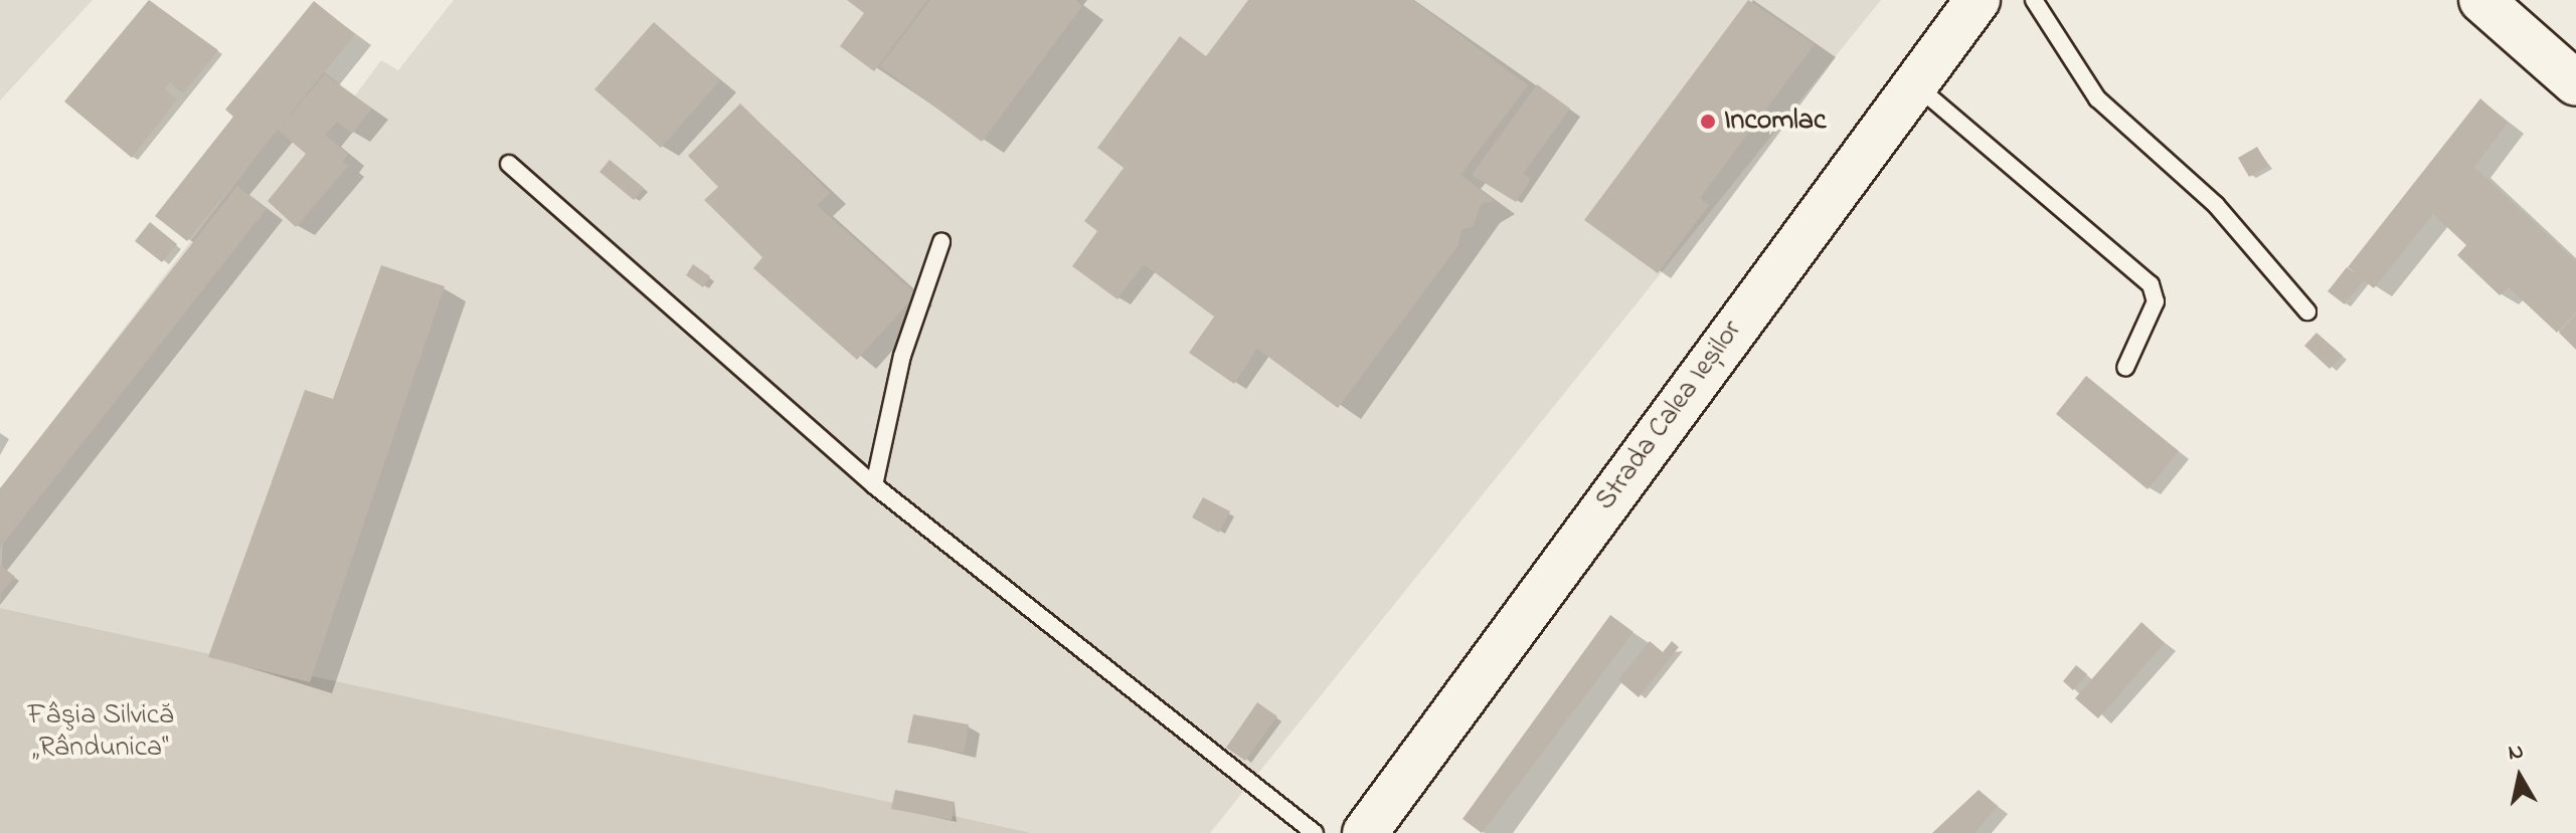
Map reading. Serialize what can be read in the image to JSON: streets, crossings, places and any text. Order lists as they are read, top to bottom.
{
  "streets": {
    "street": ["Strada Calea Ieșilor"]
  },
  "parks": ["Fâşia Silvică „Rândunica“"],
  "places": ["Incomlac"],
  "north": "top"
}
